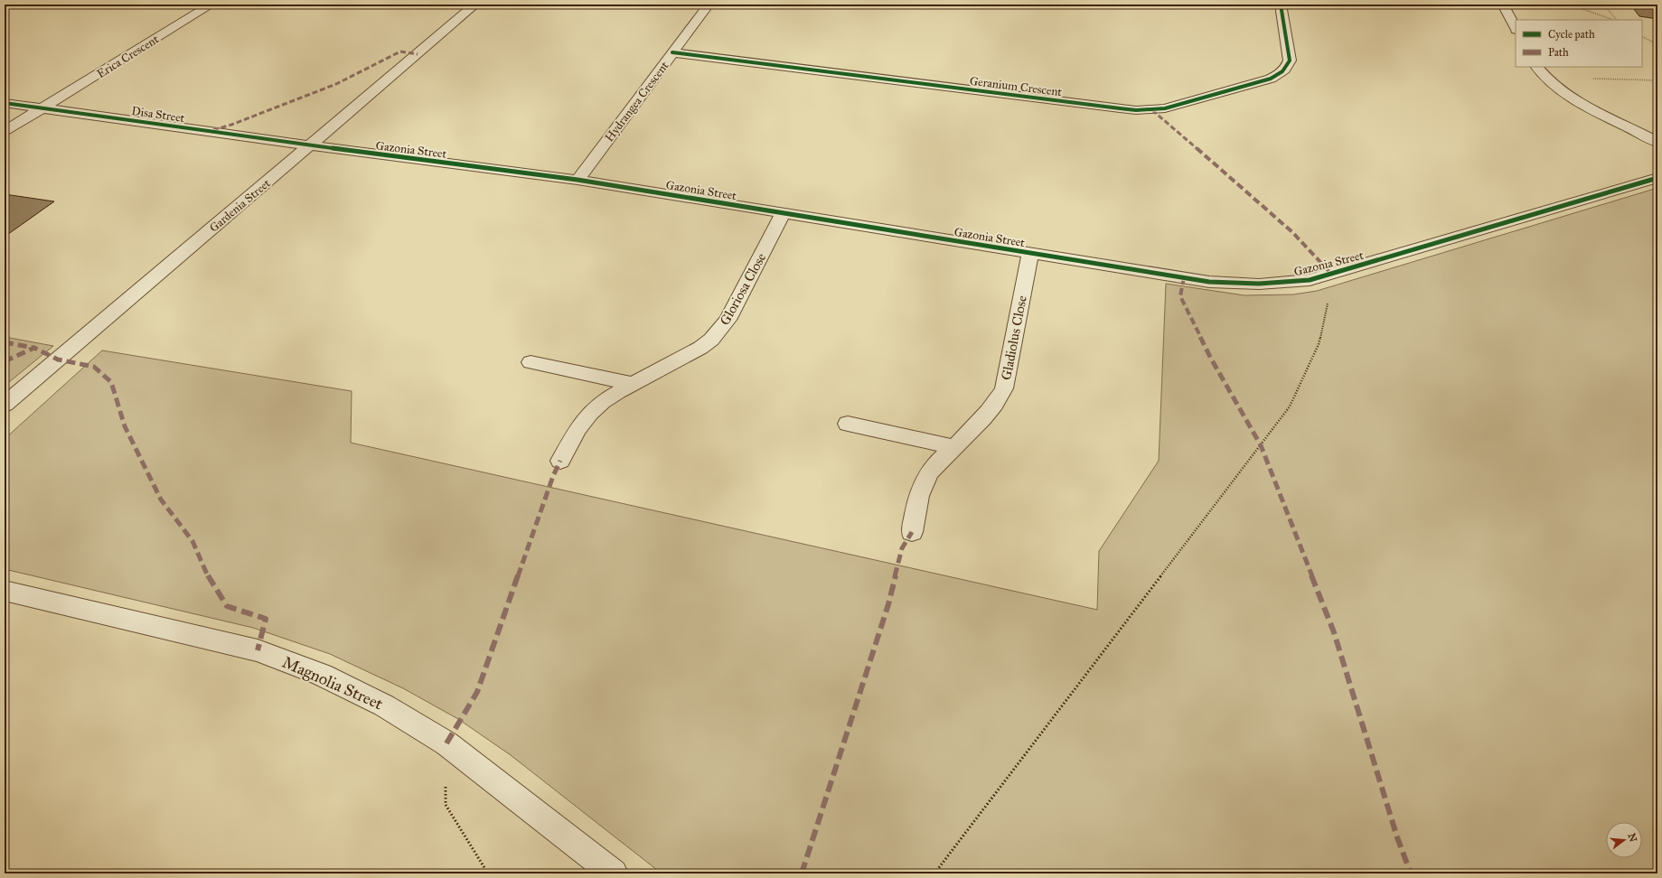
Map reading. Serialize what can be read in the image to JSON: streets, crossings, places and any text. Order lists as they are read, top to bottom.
{
  "streets": {
    "street": [
      "Erica Crescent",
      "Geranium Crescent",
      "Hydrangea Crescent",
      "Disa Street",
      "Gazonia Street",
      "Gardenia Street",
      "Gloriosa Close",
      "Gladiolus Close",
      "Magnolia Street"
    ]
  },
  "crossings": [
    ["Erica Crescent", "Disa Street"],
    ["Geranium Crescent", "Hydrangea Crescent"],
    ["Hydrangea Crescent", "Gazonia Street"],
    ["Disa Street", "Gazonia Street"],
    ["Disa Street", "Gardenia Street"],
    ["Gazonia Street", "Gardenia Street"],
    ["Gazonia Street", "Gloriosa Close"],
    ["Gazonia Street", "Gladiolus Close"]
  ],
  "legend": ["Cycle path", "Path"],
  "north": "right"
}
